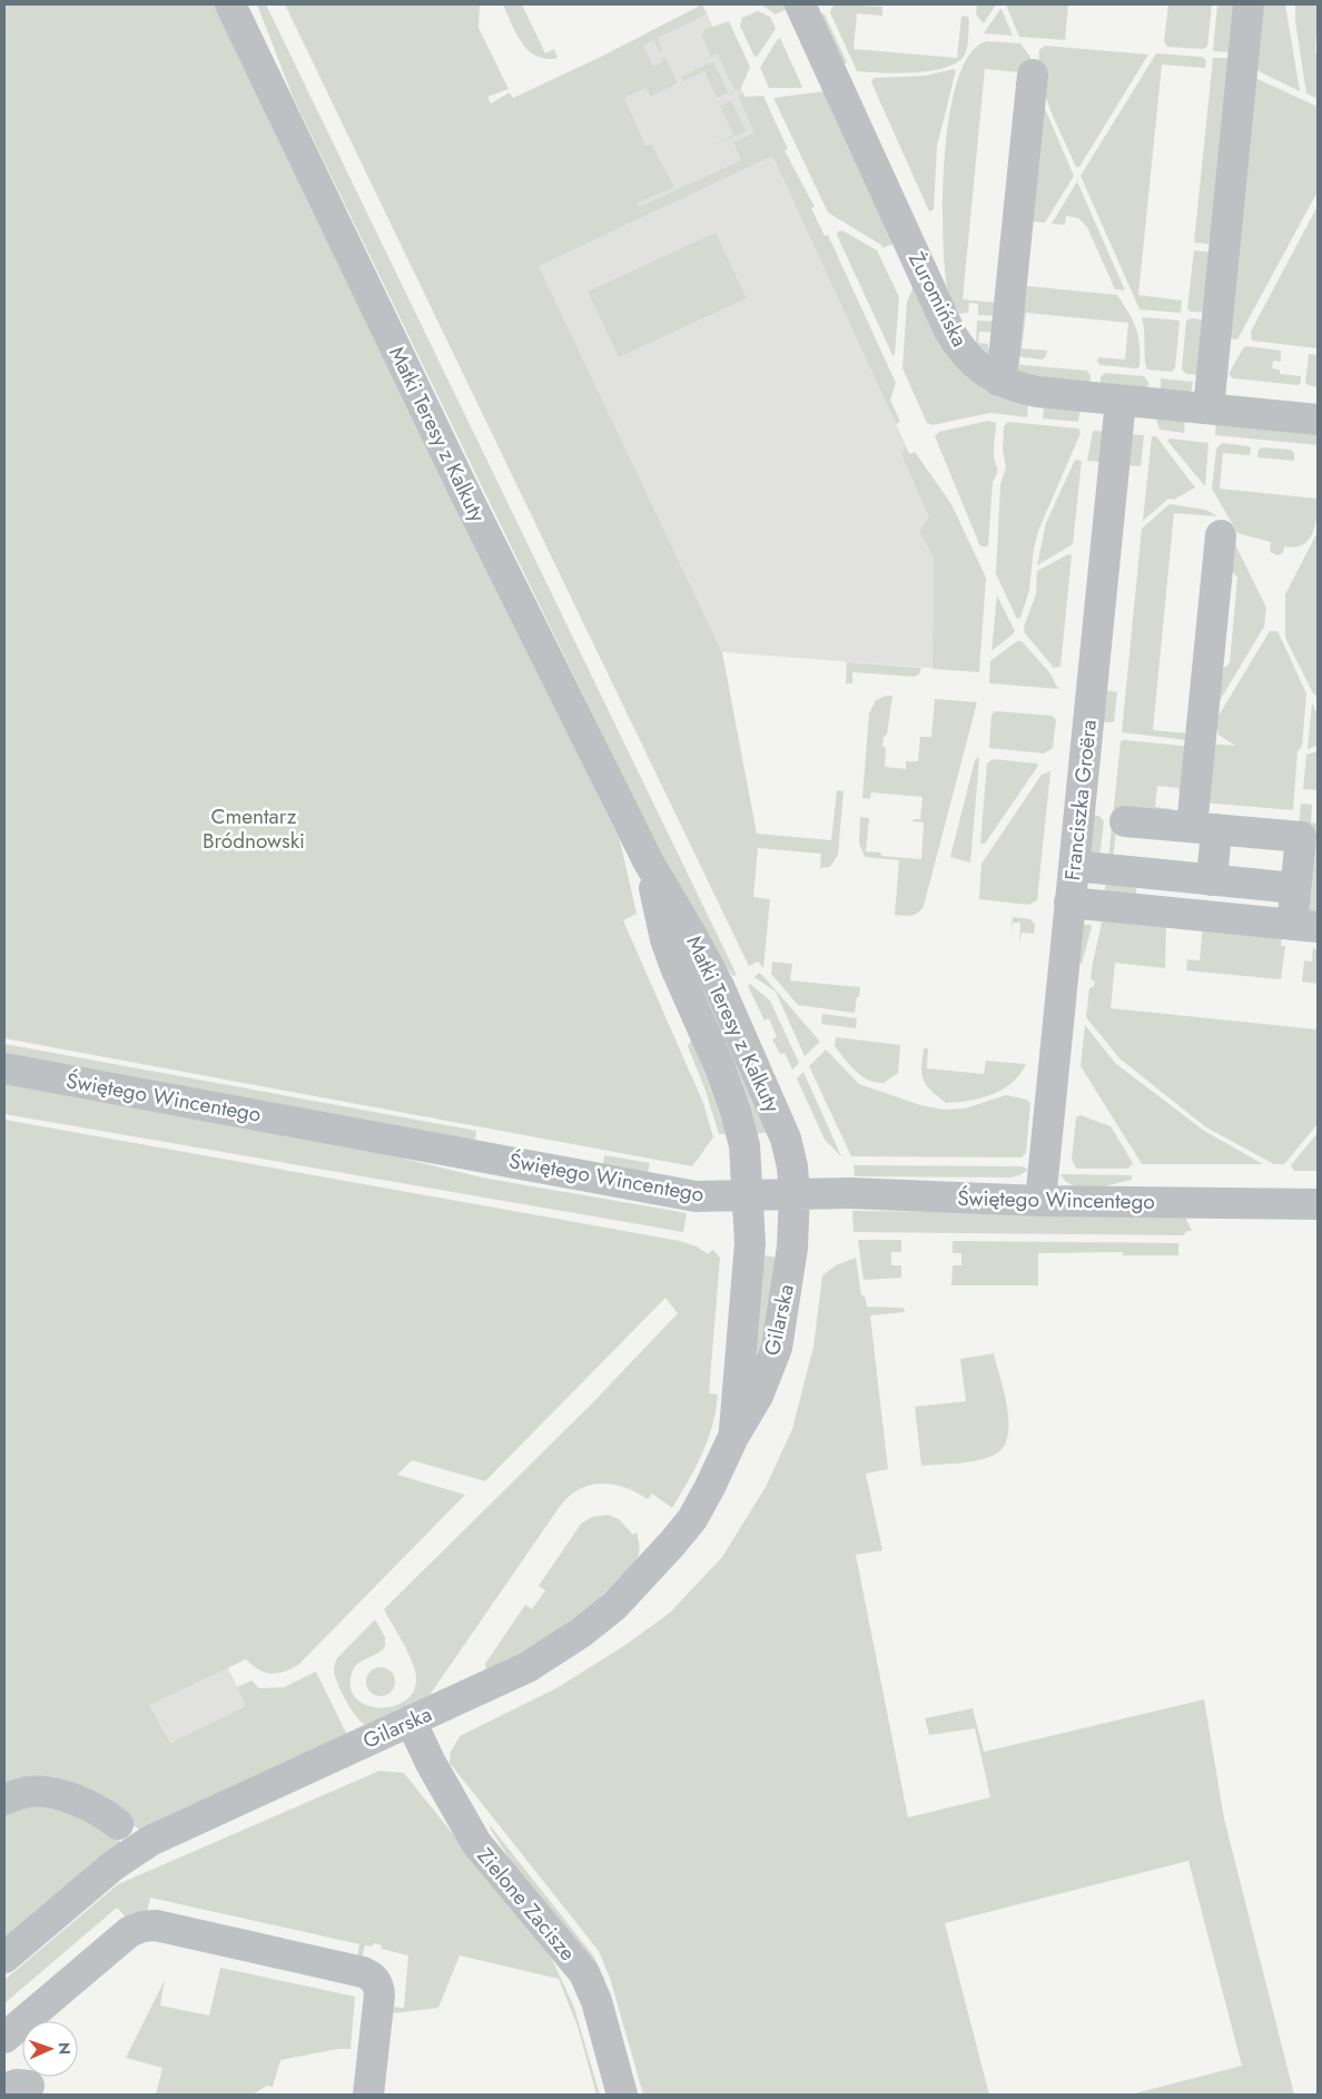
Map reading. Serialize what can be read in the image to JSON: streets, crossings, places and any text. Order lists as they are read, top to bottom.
{
  "streets": {
    "street": [
      "Żuromińska",
      "Matki Teresy z Kalkuty",
      "Franciszka Groëra",
      "Świętego Wincentego",
      "Gilarska",
      "Zielone Zacisze"
    ]
  },
  "crossings": [
    ["Żuromińska", "Franciszka Groëra"],
    ["Matki Teresy z Kalkuty", "Świętego Wincentego"],
    ["Matki Teresy z Kalkuty", "Gilarska"],
    ["Franciszka Groëra", "Świętego Wincentego"],
    ["Świętego Wincentego", "Gilarska"],
    ["Gilarska", "Zielone Zacisze"]
  ],
  "parks": ["Cmentarz Bródnowski"],
  "north": "right"
}
